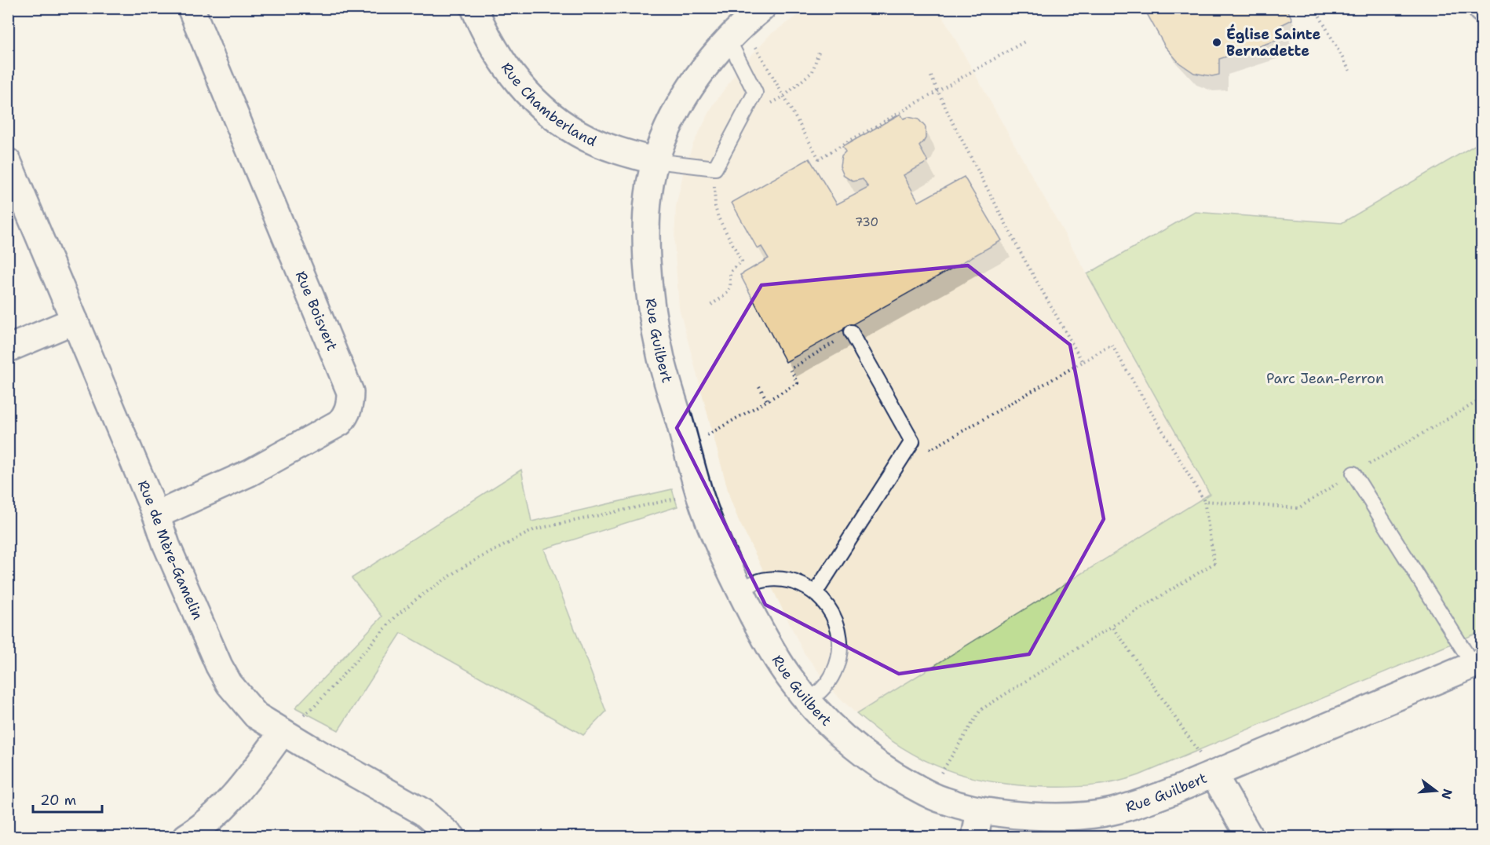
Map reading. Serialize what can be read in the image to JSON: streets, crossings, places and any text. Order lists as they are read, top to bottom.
{
  "streets": {
    "street": [
      "Rue Chamberland",
      "Rue Boisvert",
      "Rue Guilbert",
      "Rue de Mère-Gamelin"
    ]
  },
  "crossings": [
    ["Rue Chamberland", "Rue Guilbert"],
    ["Rue Boisvert", "Rue de Mère-Gamelin"]
  ],
  "parks": ["Parc Jean-Perron"],
  "places": ["Église Sainte Bernadette"],
  "house_numbers": ["730"],
  "scale_bar": "20 m",
  "north": "right"
}
